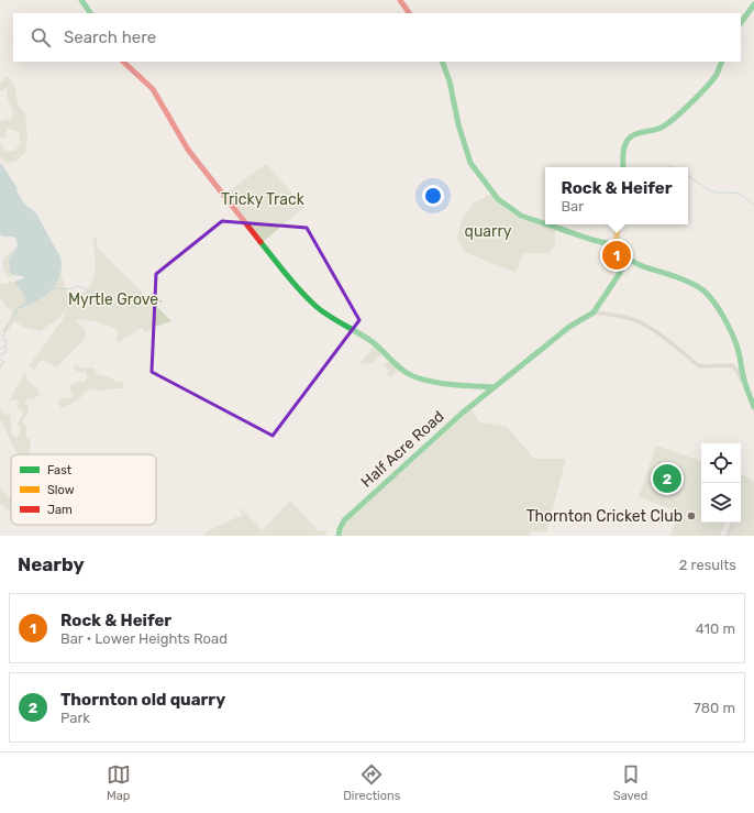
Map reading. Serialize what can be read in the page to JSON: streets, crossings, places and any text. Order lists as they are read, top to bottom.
{
  "streets": {
    "street": ["Half Acre Road"]
  },
  "parks": ["Tricky Track", "quarry", "Myrtle Grove"],
  "places": ["Thornton Cricket Club"],
  "legend": ["Fast", "Slow", "Jam"],
  "page": {
    "search": "Search here",
    "popup": ["Rock & Heifer", "Bar"],
    "pins": ["1", "2"],
    "heading": ["Nearby", "2 results"],
    "list": [
      {
        "mark": "1",
        "name": "Rock & Heifer",
        "note": "Bar · Lower Heights Road",
        "value": "410 m"
      },
      {
        "mark": "2",
        "name": "Thornton old quarry",
        "note": "Park",
        "value": "780 m"
      }
    ],
    "nav": ["Map", "Directions", "Saved"]
  }
}
